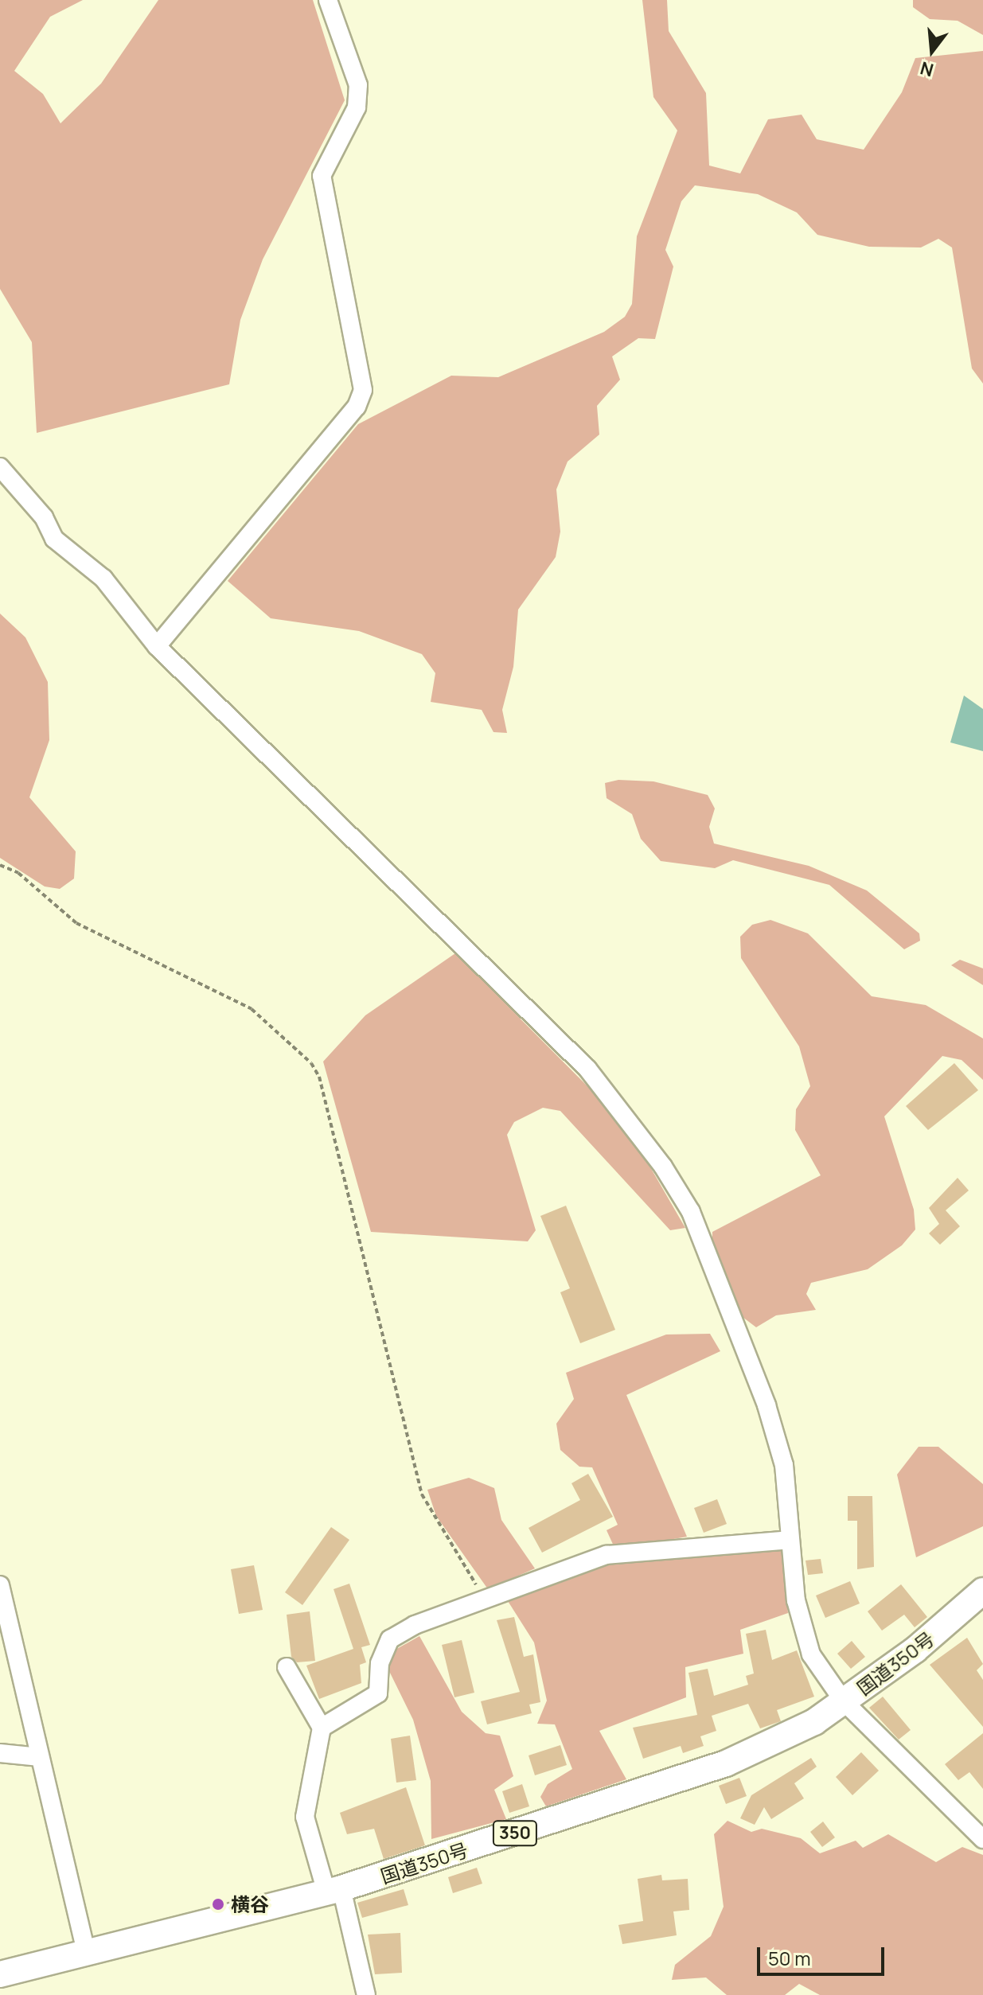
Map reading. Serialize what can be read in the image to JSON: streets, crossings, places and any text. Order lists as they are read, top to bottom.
{
  "streets": {
    "highway": ["国道350号", "350"]
  },
  "places": ["横谷"],
  "scale_bar": "50 m",
  "north": "bottom"
}
